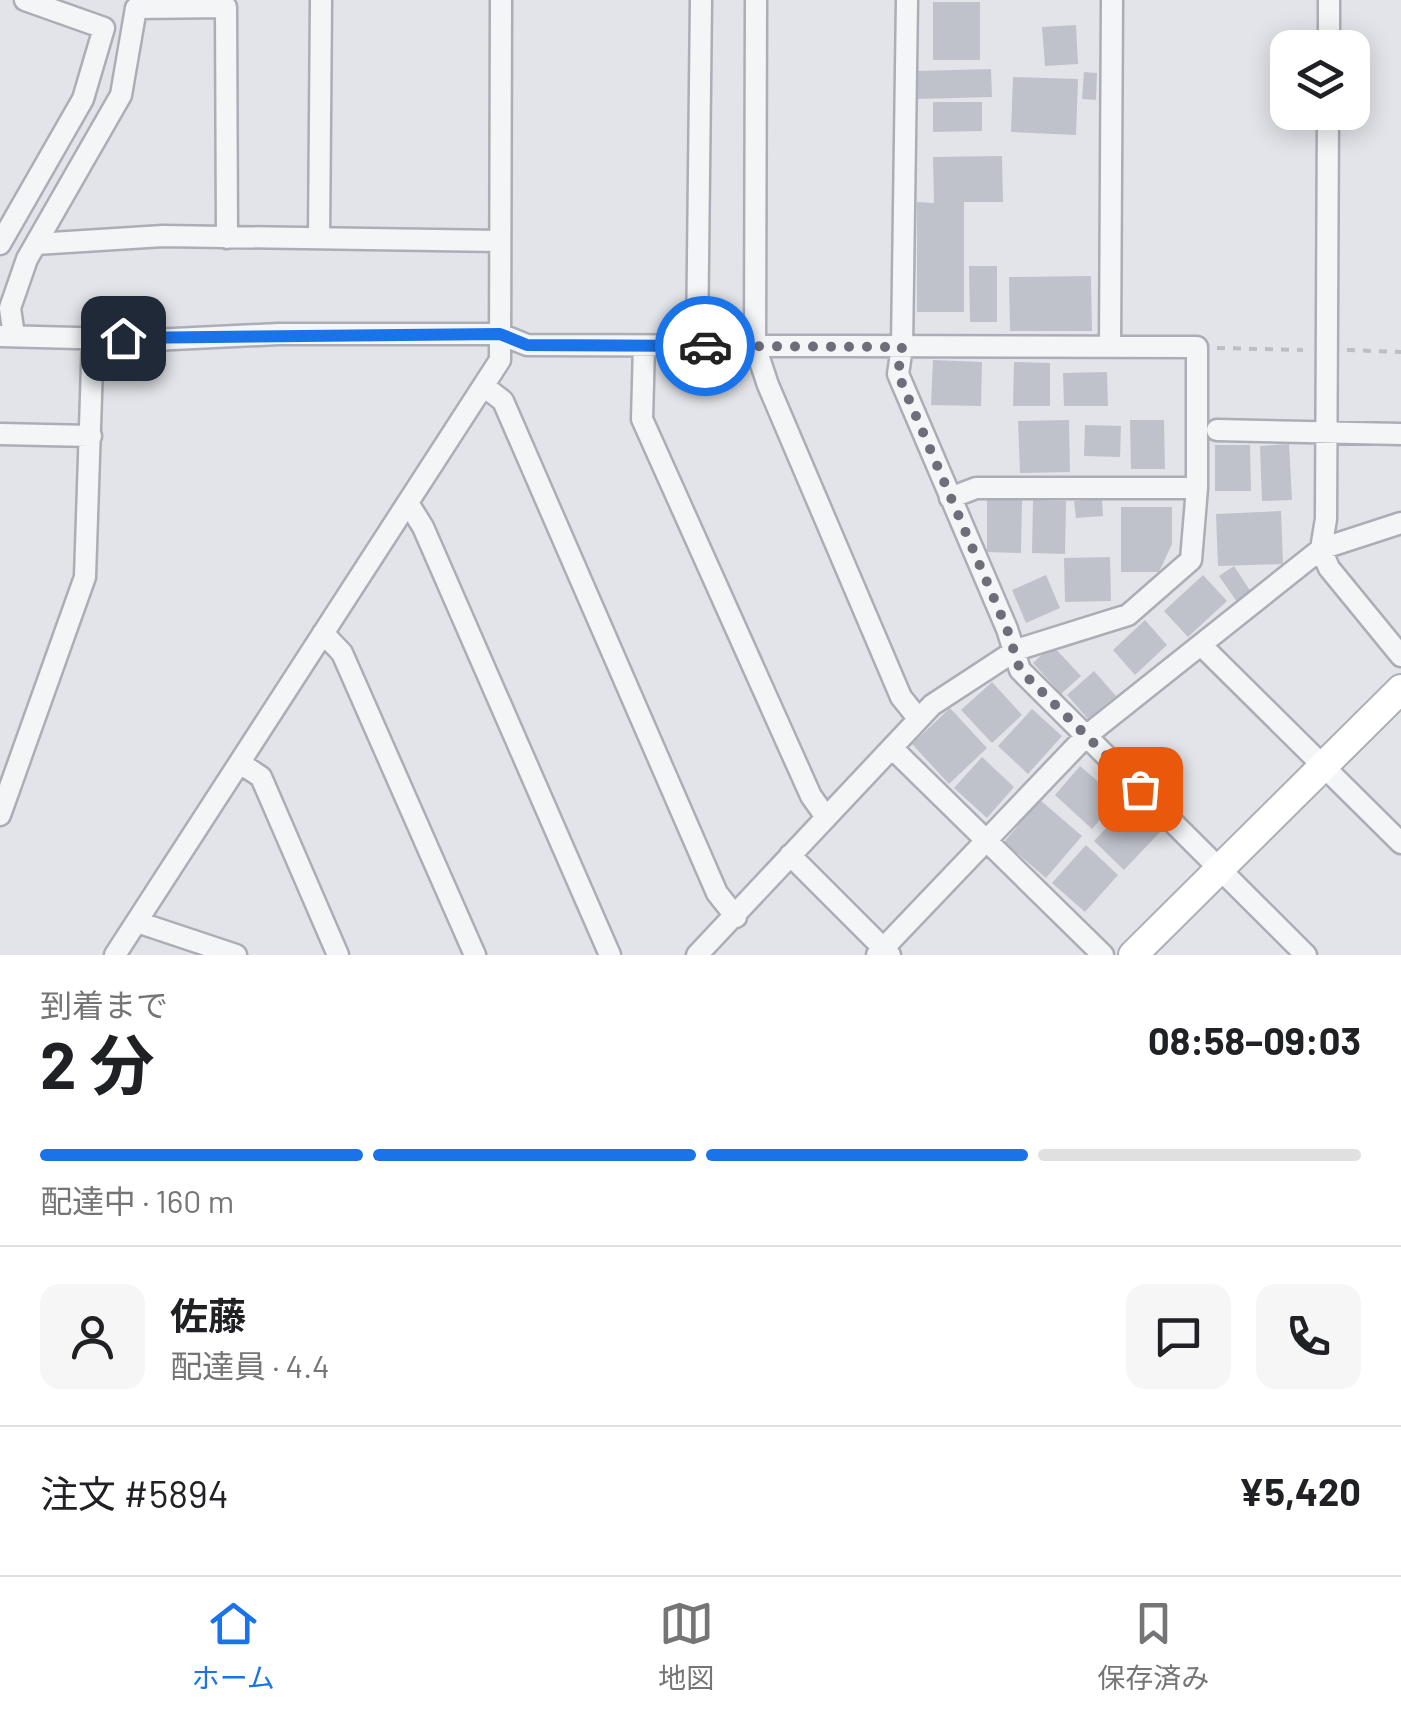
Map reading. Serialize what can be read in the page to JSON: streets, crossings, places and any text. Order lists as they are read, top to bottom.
{
  "page": {
    "heading": ["2 分", "到着まで", "08:58–09:03"],
    "panel": [
      "佐藤",
      "配達員 · 4.4",
      "注文 #5894",
      "¥5,420"
    ],
    "bar": "配達中 · 160 m",
    "tabs": ["ホーム", "地図", "保存済み"]
  }
}
